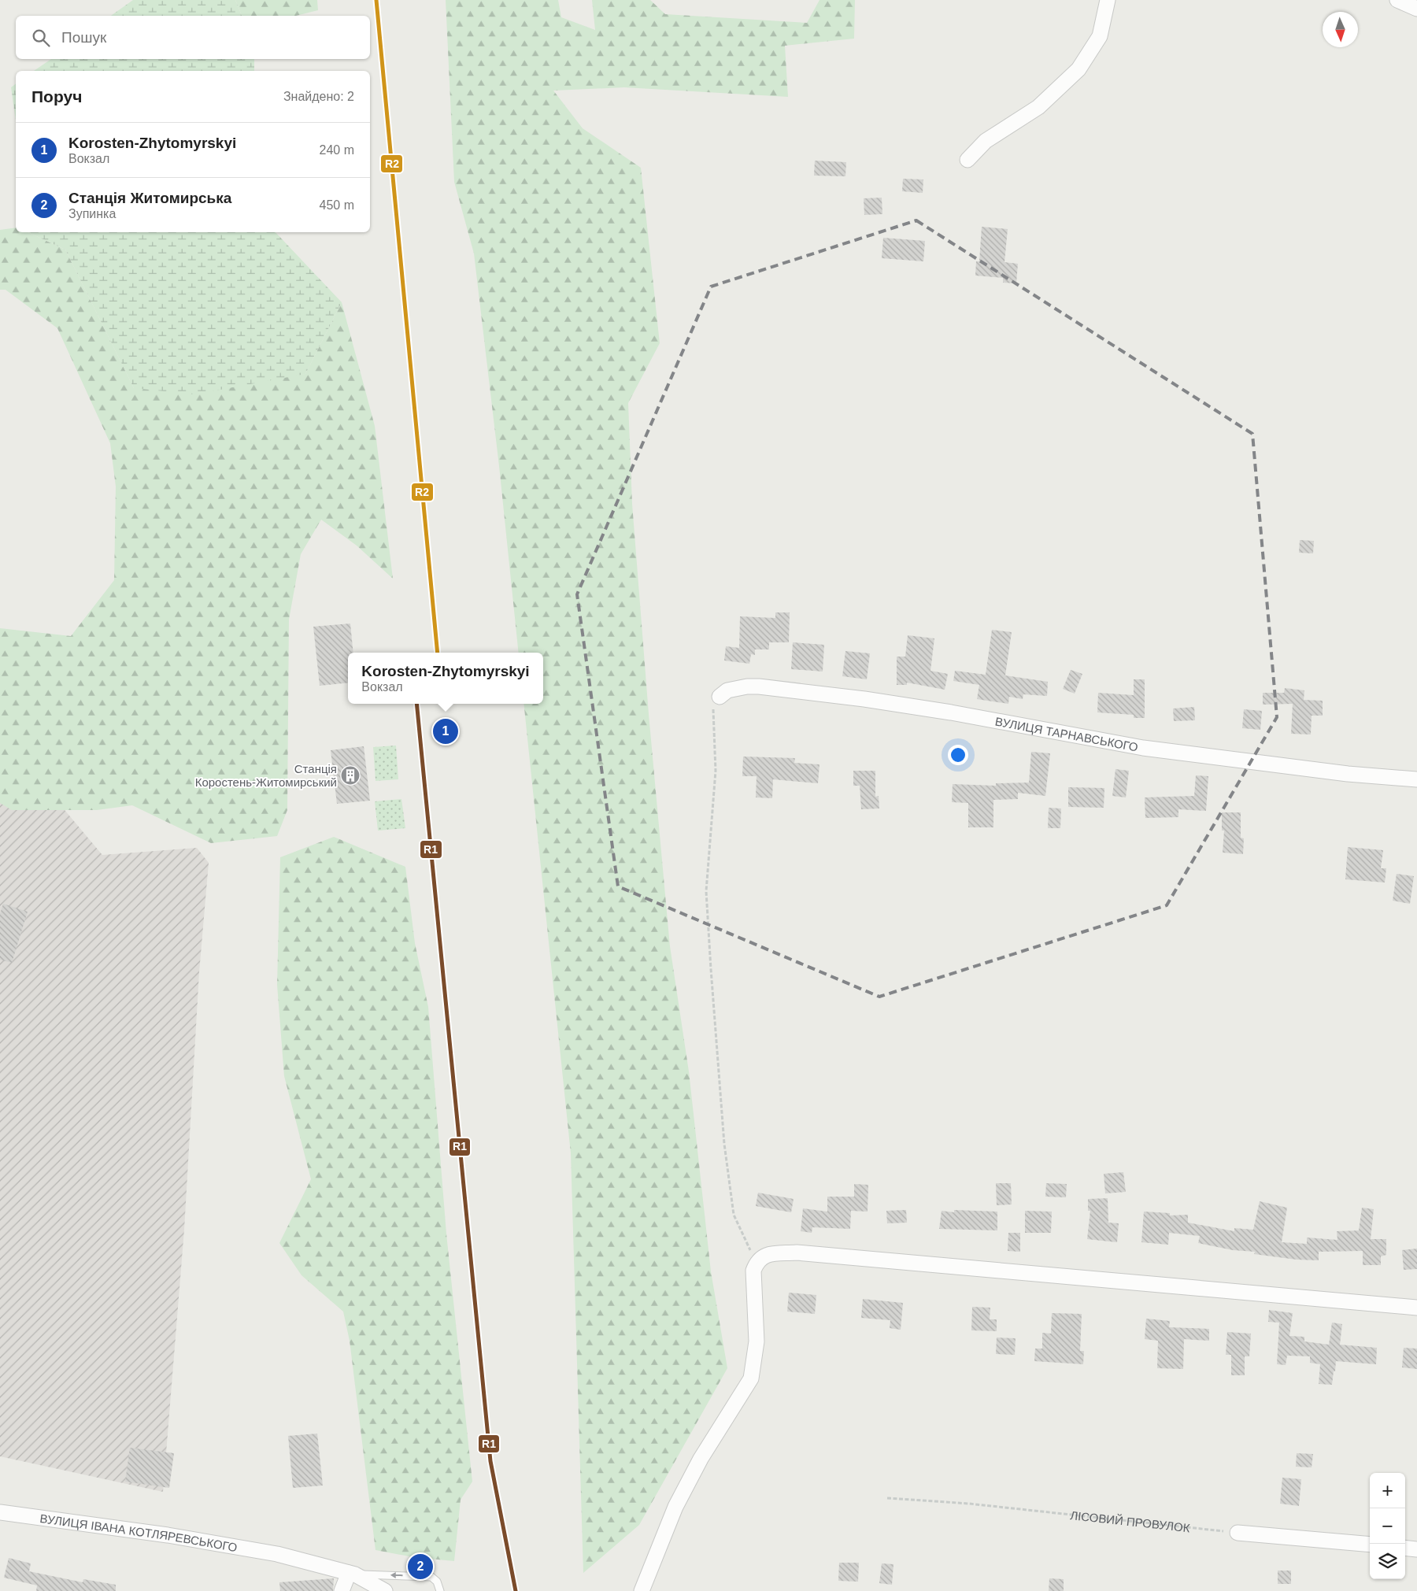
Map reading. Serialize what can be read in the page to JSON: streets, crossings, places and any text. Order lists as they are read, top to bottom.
{
  "streets": {
    "street": ["ВУЛИЦЯ ТАРНАВСЬКОГО", "ВУЛИЦЯ ІВАНА КОТЛЯРЕВСЬКОГО"],
    "path": ["ЛІСОВИЙ ПРОВУЛОК"]
  },
  "places": {
    "building": ["Станція Коростень-Житомирський"]
  },
  "lines": ["transit line R2", "transit line R1"],
  "north": "bottom",
  "page": {
    "search": "Пошук",
    "heading": ["Поруч", "Знайдено: 2"],
    "list": [
      {
        "mark": "1",
        "name": "Korosten-Zhytomyrskyi",
        "note": "Вокзал",
        "value": "240 m"
      },
      {
        "mark": "2",
        "name": "Станція Житомирська",
        "note": "Зупинка",
        "value": "450 m"
      }
    ],
    "popup": ["Korosten-Zhytomyrskyi", "Вокзал"],
    "pins": ["1", "2"],
    "map_buttons": ["+", "−"]
  }
}
